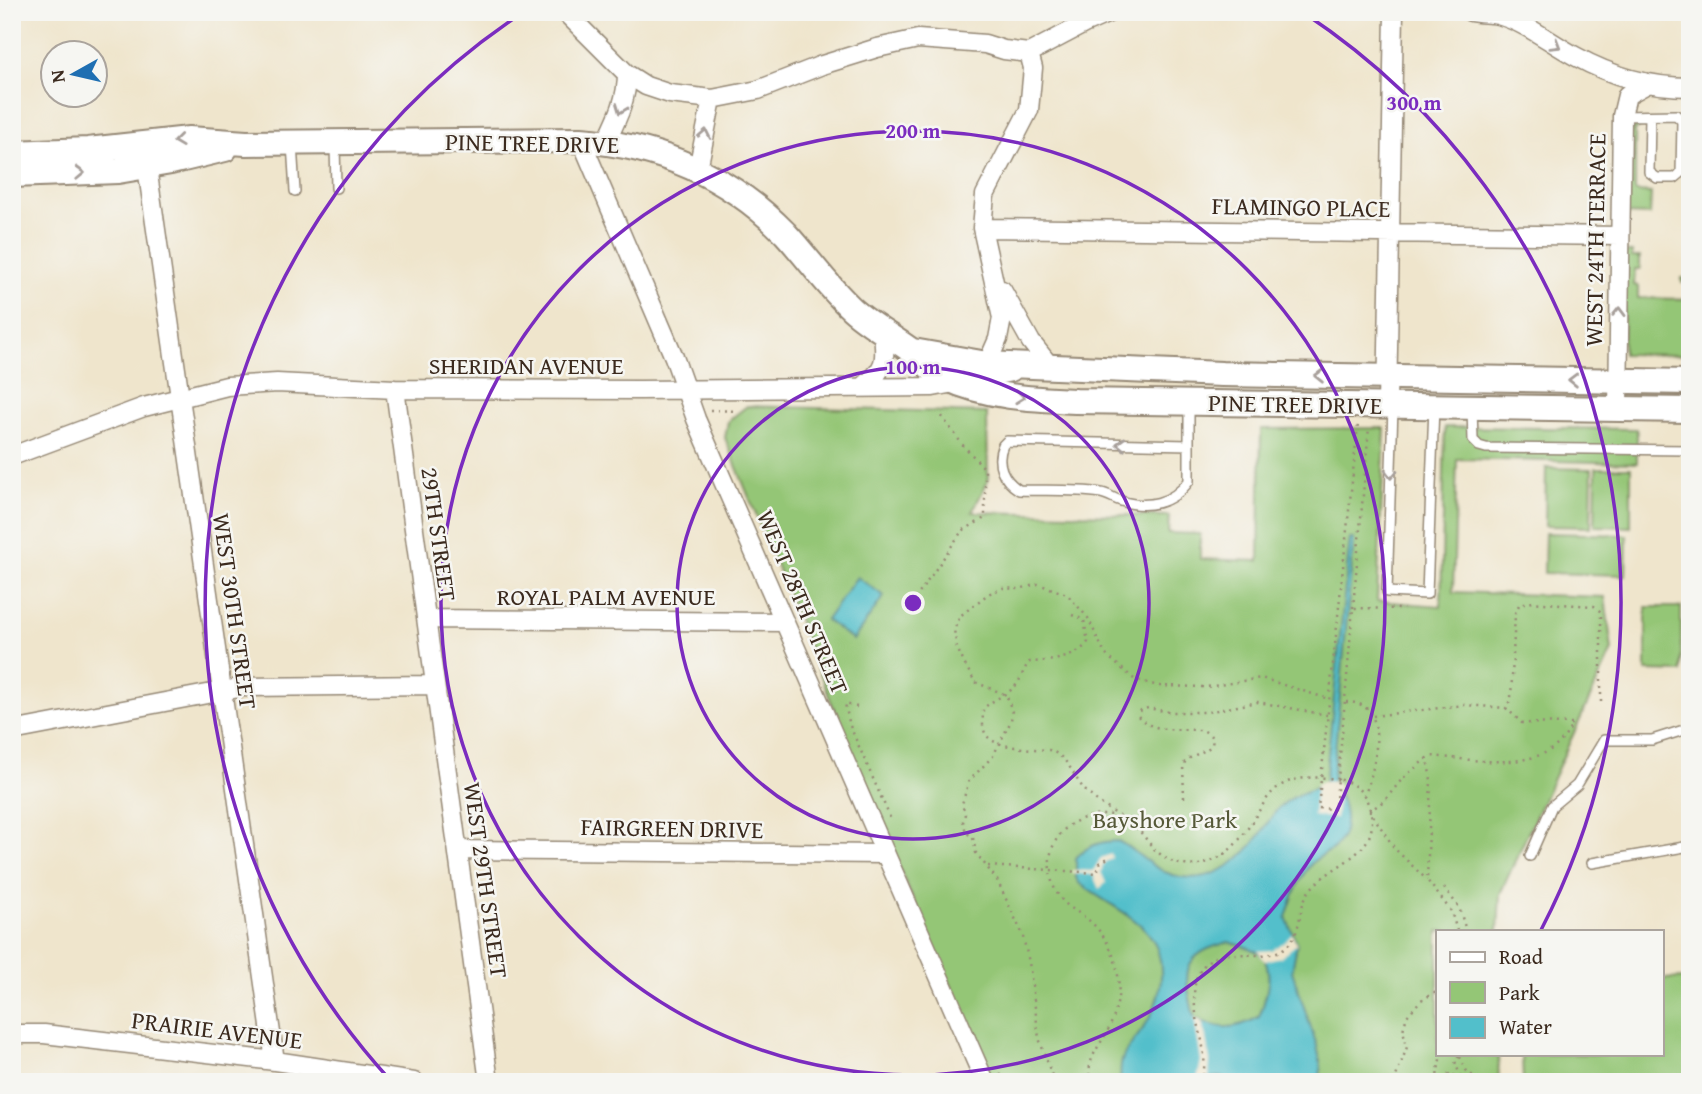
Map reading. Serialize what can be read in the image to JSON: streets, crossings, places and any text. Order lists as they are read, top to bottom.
{
  "streets": {
    "main road": ["PINE TREE DRIVE"],
    "street": [
      "FLAMINGO PLACE",
      "WEST 24TH TERRACE",
      "SHERIDAN AVENUE",
      "29TH STREET",
      "ROYAL PALM AVENUE",
      "WEST 28TH STREET",
      "WEST 30TH STREET",
      "FAIRGREEN DRIVE",
      "WEST 29TH STREET",
      "PRAIRIE AVENUE"
    ]
  },
  "crossings": [
    ["PINE TREE DRIVE", "WEST 24TH TERRACE"],
    ["PINE TREE DRIVE", "SHERIDAN AVENUE"],
    ["PINE TREE DRIVE", "WEST 28TH STREET"],
    ["PINE TREE DRIVE", "WEST 30TH STREET"],
    ["FLAMINGO PLACE", "WEST 24TH TERRACE"],
    ["SHERIDAN AVENUE", "29TH STREET"],
    ["SHERIDAN AVENUE", "WEST 28TH STREET"],
    ["SHERIDAN AVENUE", "WEST 30TH STREET"],
    ["29TH STREET", "ROYAL PALM AVENUE"],
    ["29TH STREET", "WEST 29TH STREET"],
    ["ROYAL PALM AVENUE", "WEST 28TH STREET"],
    ["WEST 28TH STREET", "FAIRGREEN DRIVE"],
    ["WEST 30TH STREET", "PRAIRIE AVENUE"],
    ["FAIRGREEN DRIVE", "WEST 29TH STREET"]
  ],
  "one_way": ["WEST 24TH TERRACE"],
  "parks": ["Bayshore Park"],
  "legend": ["Road", "Park", "Water"],
  "north": "left",
  "rings": ["300 m", "200 m", "100 m"]
}
